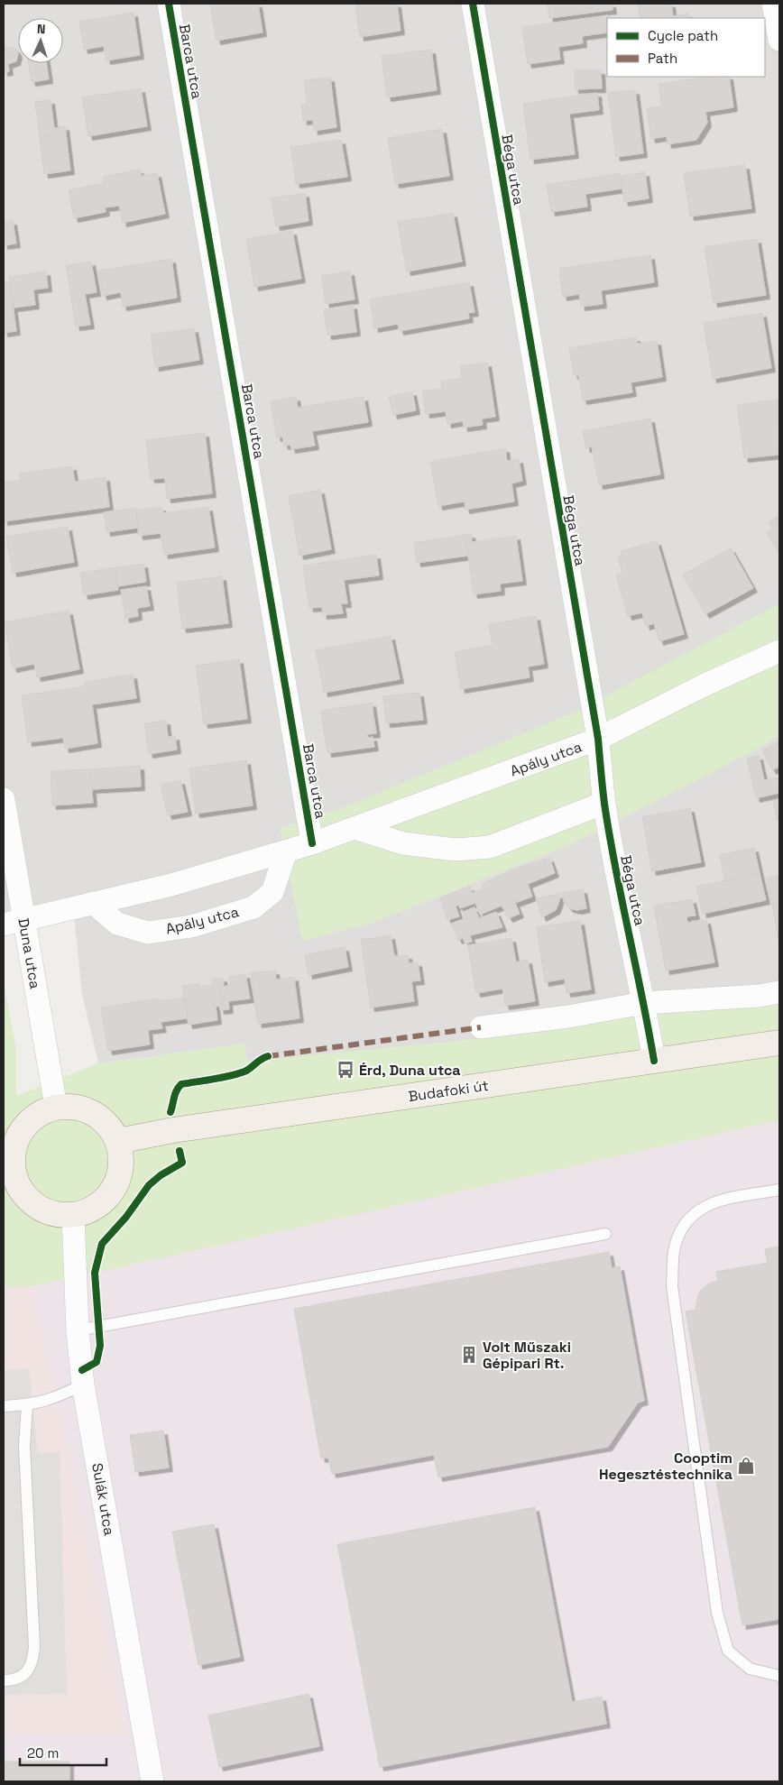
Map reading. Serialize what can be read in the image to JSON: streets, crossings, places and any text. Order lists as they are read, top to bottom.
{
  "streets": {
    "main road": ["Budafoki út"],
    "street": [
      "Barca utca",
      "Béga utca",
      "Apály utca",
      "Duna utca",
      "Sulák utca"
    ]
  },
  "crossings": [
    ["Barca utca", "Apály utca"],
    ["Béga utca", "Apály utca"],
    ["Béga utca", "Budafoki út"],
    ["Apály utca", "Duna utca"],
    ["Duna utca", "Budafoki út"],
    ["Duna utca", "Sulák utca"],
    ["Budafoki út", "Sulák utca"]
  ],
  "places": {
    "bus stop": ["Érd, Duna utca"],
    "building": ["Volt Műszaki Gépipari Rt."],
    "shop": ["Cooptim Hegesztéstechnika"]
  },
  "legend": ["Cycle path", "Path"],
  "scale_bar": "20 m",
  "north": "top"
}
